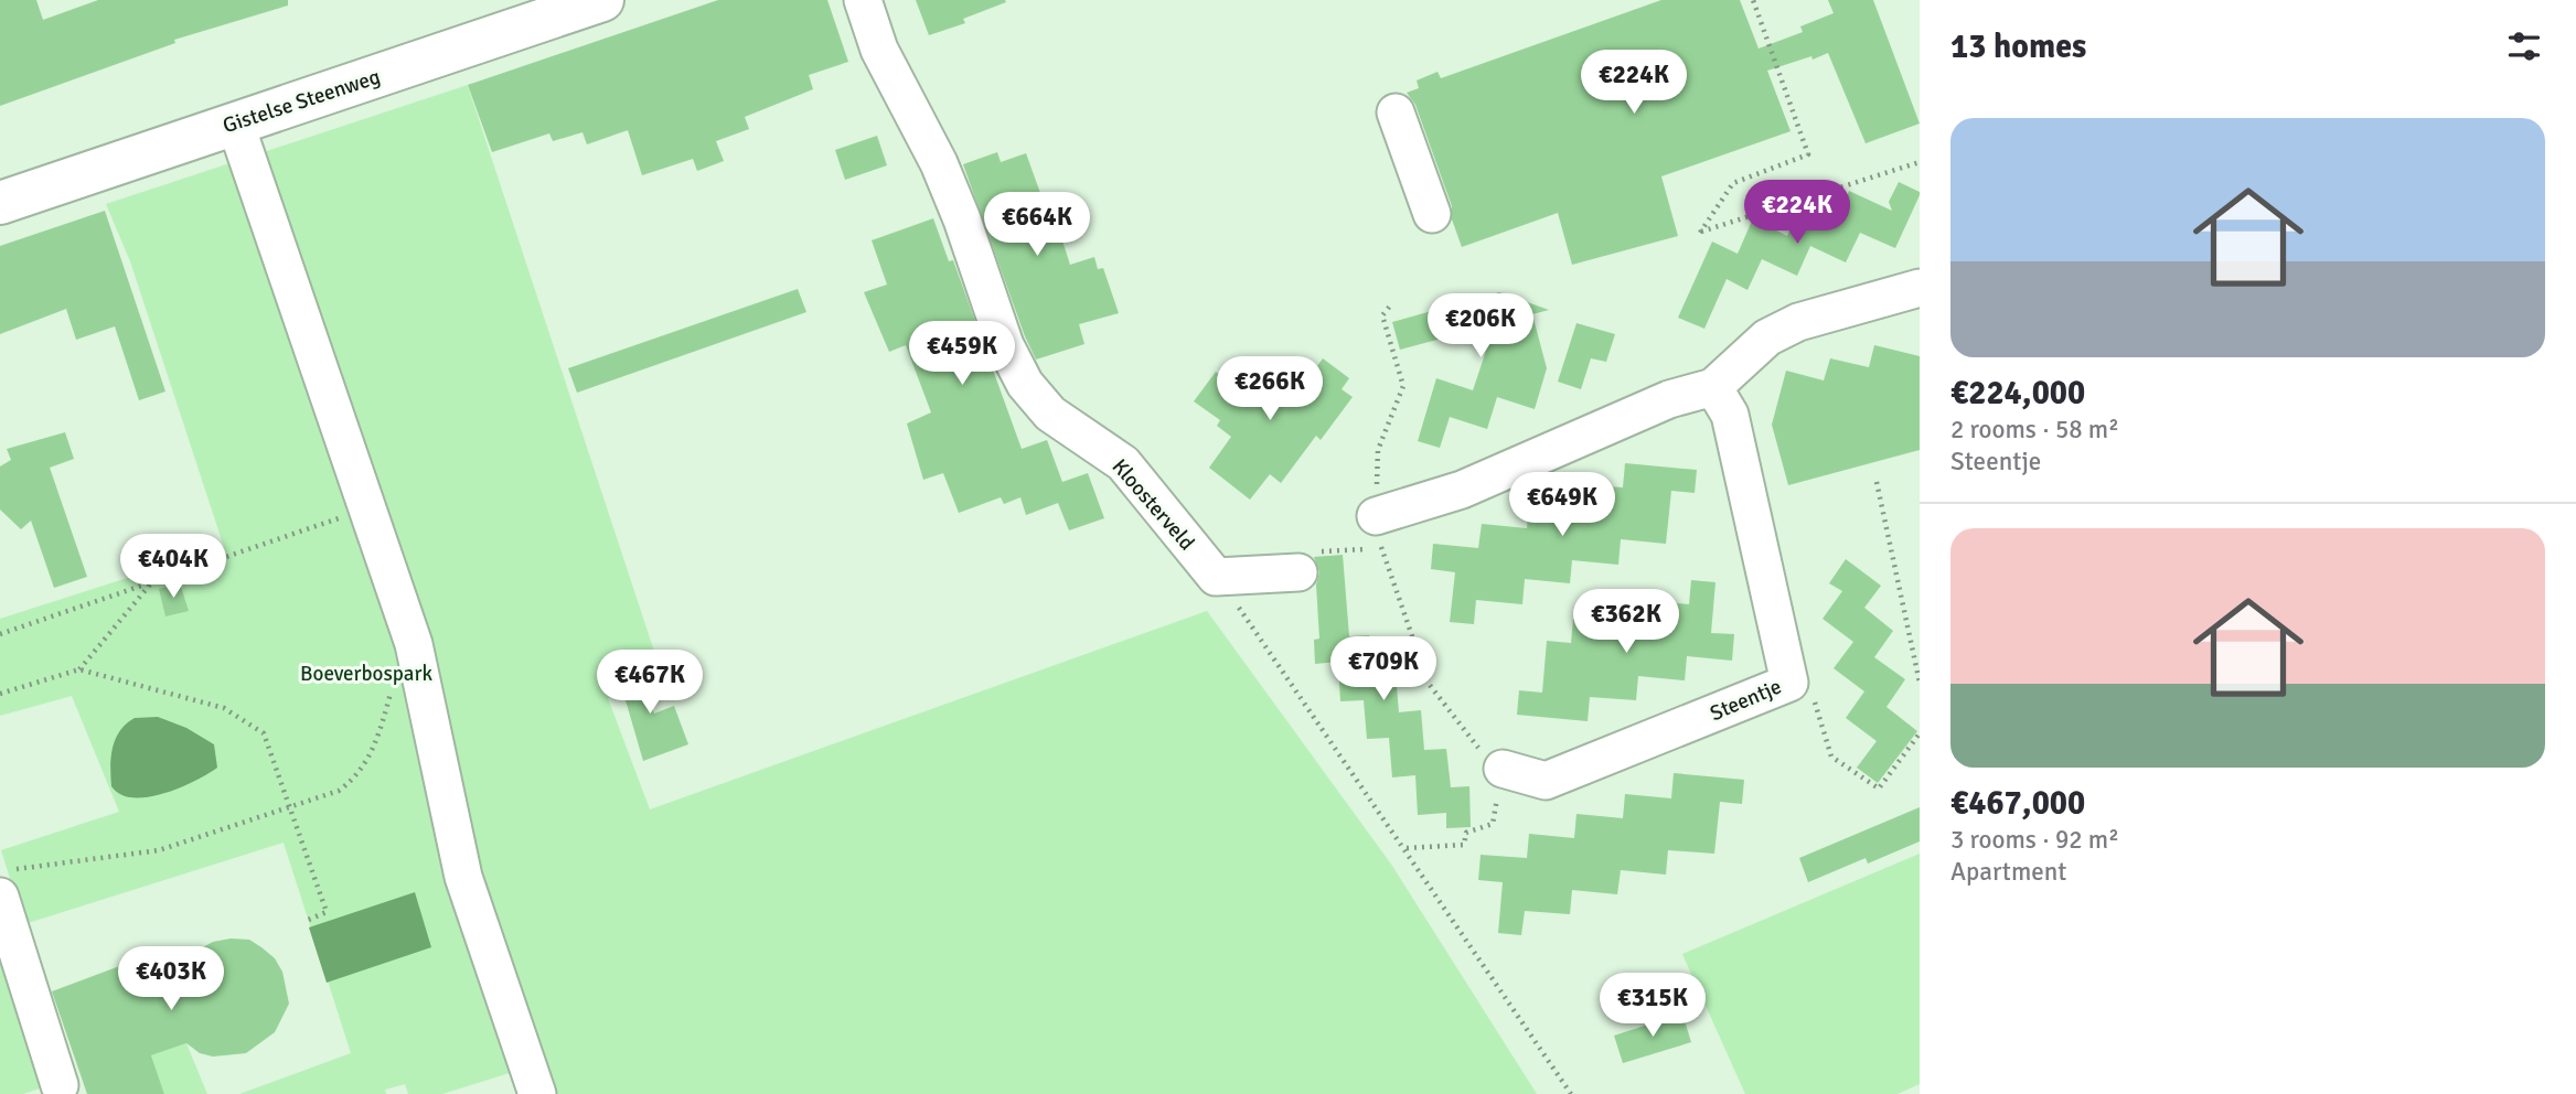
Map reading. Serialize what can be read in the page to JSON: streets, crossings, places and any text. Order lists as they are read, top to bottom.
{
  "streets": {
    "main road": ["Gistelse Steenweg"],
    "street": ["Kloosterveld", "Steentje"]
  },
  "parks": ["Boeverbospark"],
  "page": {
    "heading": "13 homes",
    "price": [
      "€224K",
      "€224K",
      "€664K",
      "€206K",
      "€459K",
      "€266K",
      "€649K",
      "€404K",
      "€362K",
      "€709K",
      "€467K",
      "€403K",
      "€315K"
    ],
    "list": [
      {
        "name": "€224,000",
        "note": "2 rooms · 58 m² · Steentje"
      },
      {
        "name": "€467,000",
        "note": "3 rooms · 92 m² · Apartment"
      }
    ]
  }
}
